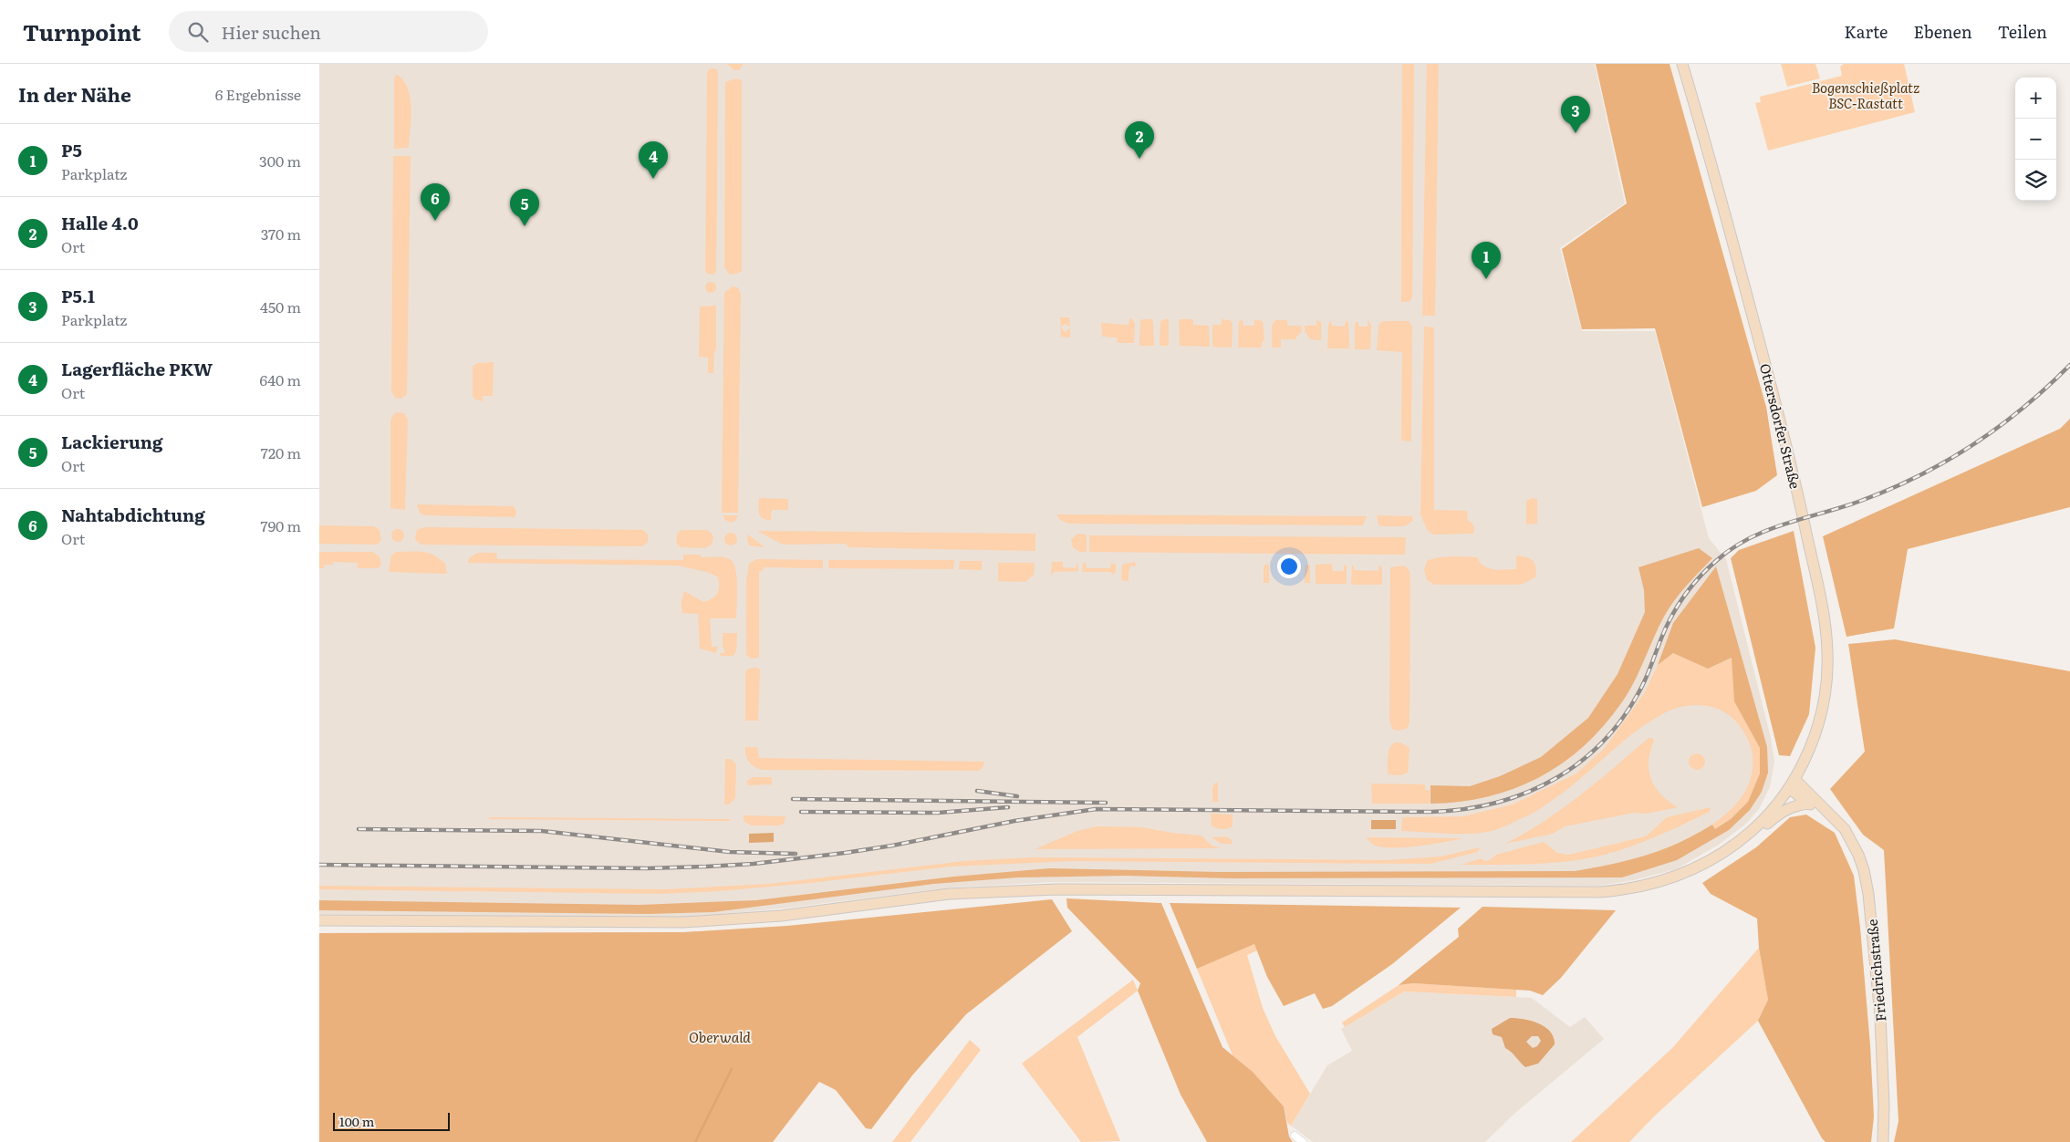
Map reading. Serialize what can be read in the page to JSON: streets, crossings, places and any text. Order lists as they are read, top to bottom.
{
  "streets": {
    "street": ["Ottersdorfer Straße", "Friedrichstraße"]
  },
  "crossings": [
    ["Ottersdorfer Straße", "Friedrichstraße"]
  ],
  "parks": ["Bogenschießplatz BSC-Rastatt", "Oberwald"],
  "scale_bar": "100 m",
  "page": {
    "header": "Turnpoint",
    "search": "Hier suchen",
    "nav": ["Karte", "Ebenen", "Teilen"],
    "heading": ["In der Nähe", "6 Ergebnisse"],
    "map_buttons": ["+", "−"],
    "pins": [
      "3",
      "2",
      "4",
      "6",
      "5",
      "1"
    ],
    "list": [
      {
        "mark": "1",
        "name": "P5",
        "note": "Parkplatz",
        "value": "300 m"
      },
      {
        "mark": "2",
        "name": "Halle 4.0",
        "note": "Ort",
        "value": "370 m"
      },
      {
        "mark": "3",
        "name": "P5.1",
        "note": "Parkplatz",
        "value": "450 m"
      },
      {
        "mark": "4",
        "name": "Lagerfläche PKW",
        "note": "Ort",
        "value": "640 m"
      },
      {
        "mark": "5",
        "name": "Lackierung",
        "note": "Ort",
        "value": "720 m"
      },
      {
        "mark": "6",
        "name": "Nahtabdichtung",
        "note": "Ort",
        "value": "790 m"
      }
    ],
    "scale": "100 m"
  }
}
